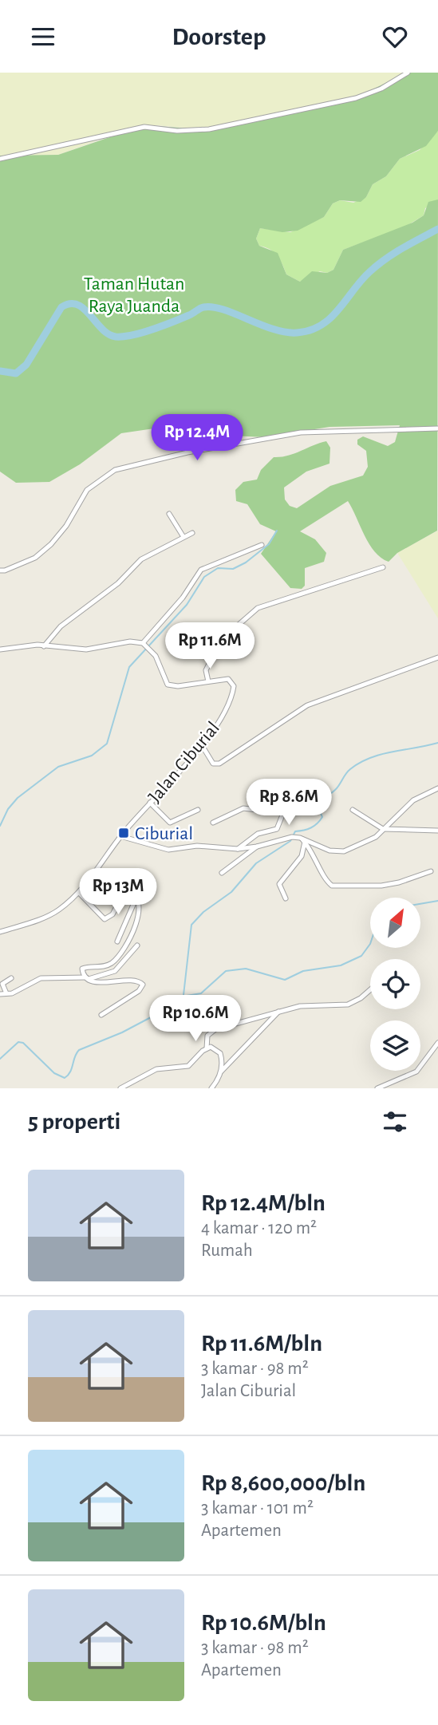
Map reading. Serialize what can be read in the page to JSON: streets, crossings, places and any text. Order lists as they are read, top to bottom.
{
  "streets": {
    "street": ["Jalan Ciburial"]
  },
  "parks": ["Taman Hutan Raya Juanda"],
  "places": {
    "transit": ["Ciburial"]
  },
  "north": "top right",
  "page": {
    "header": "Doorstep",
    "price": [
      "Rp 12.4M",
      "Rp 11.6M",
      "Rp 8.6M",
      "Rp 13M",
      "Rp 10.6M"
    ],
    "heading": "5 properti",
    "list": [
      {
        "name": "Rp 12.4M/bln",
        "note": "4 kamar · 120 m² · Rumah"
      },
      {
        "name": "Rp 11.6M/bln",
        "note": "3 kamar · 98 m² · Jalan Ciburial"
      },
      {
        "name": "Rp 8,600,000/bln",
        "note": "3 kamar · 101 m² · Apartemen"
      },
      {
        "name": "Rp 10.6M/bln",
        "note": "3 kamar · 98 m² · Apartemen"
      }
    ]
  }
}
